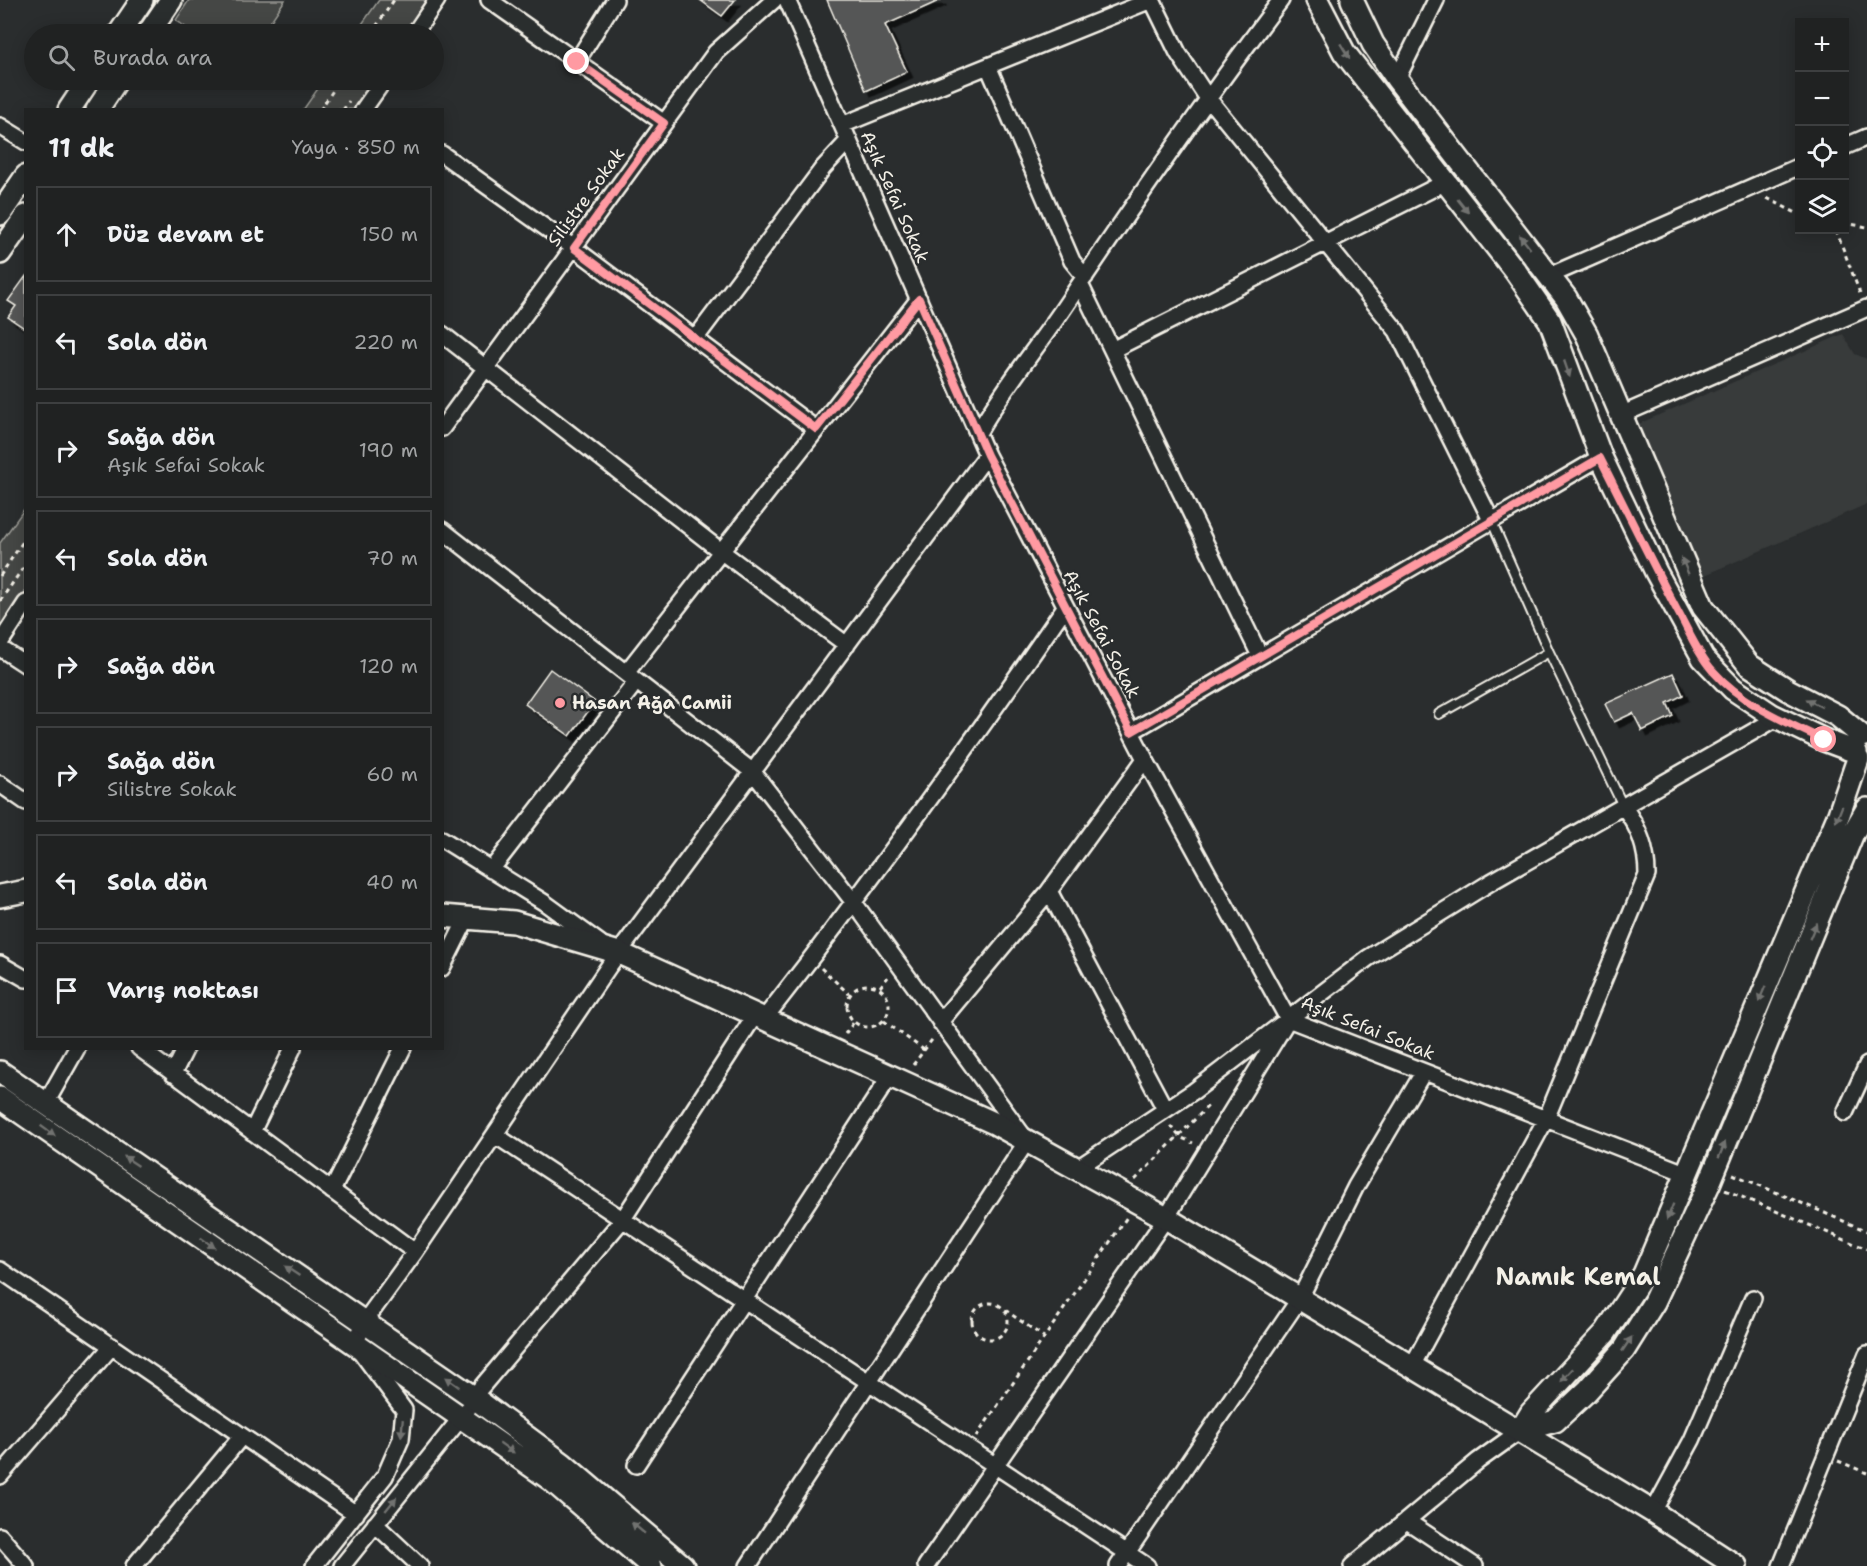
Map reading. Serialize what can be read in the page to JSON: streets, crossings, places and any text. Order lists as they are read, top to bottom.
{
  "streets": {
    "street": ["Silistre Sokak", "Aşık Sefai Sokak"]
  },
  "districts": ["Namık Kemal"],
  "places": ["Hasan Ağa Camii"],
  "page": {
    "map_buttons": ["+", "−"],
    "search": "Burada ara",
    "heading": ["11 dk", "Yaya · 850 m"],
    "list": [
      ["Düz devam et", "150 m"],
      ["Sola dön", "220 m"],
      ["Sağa dön", "Aşık Sefai Sokak", "190 m"],
      ["Sola dön", "70 m"],
      ["Sağa dön", "120 m"],
      ["Sağa dön", "Silistre Sokak", "60 m"],
      ["Sola dön", "40 m"],
      "Varış noktası"
    ]
  }
}
